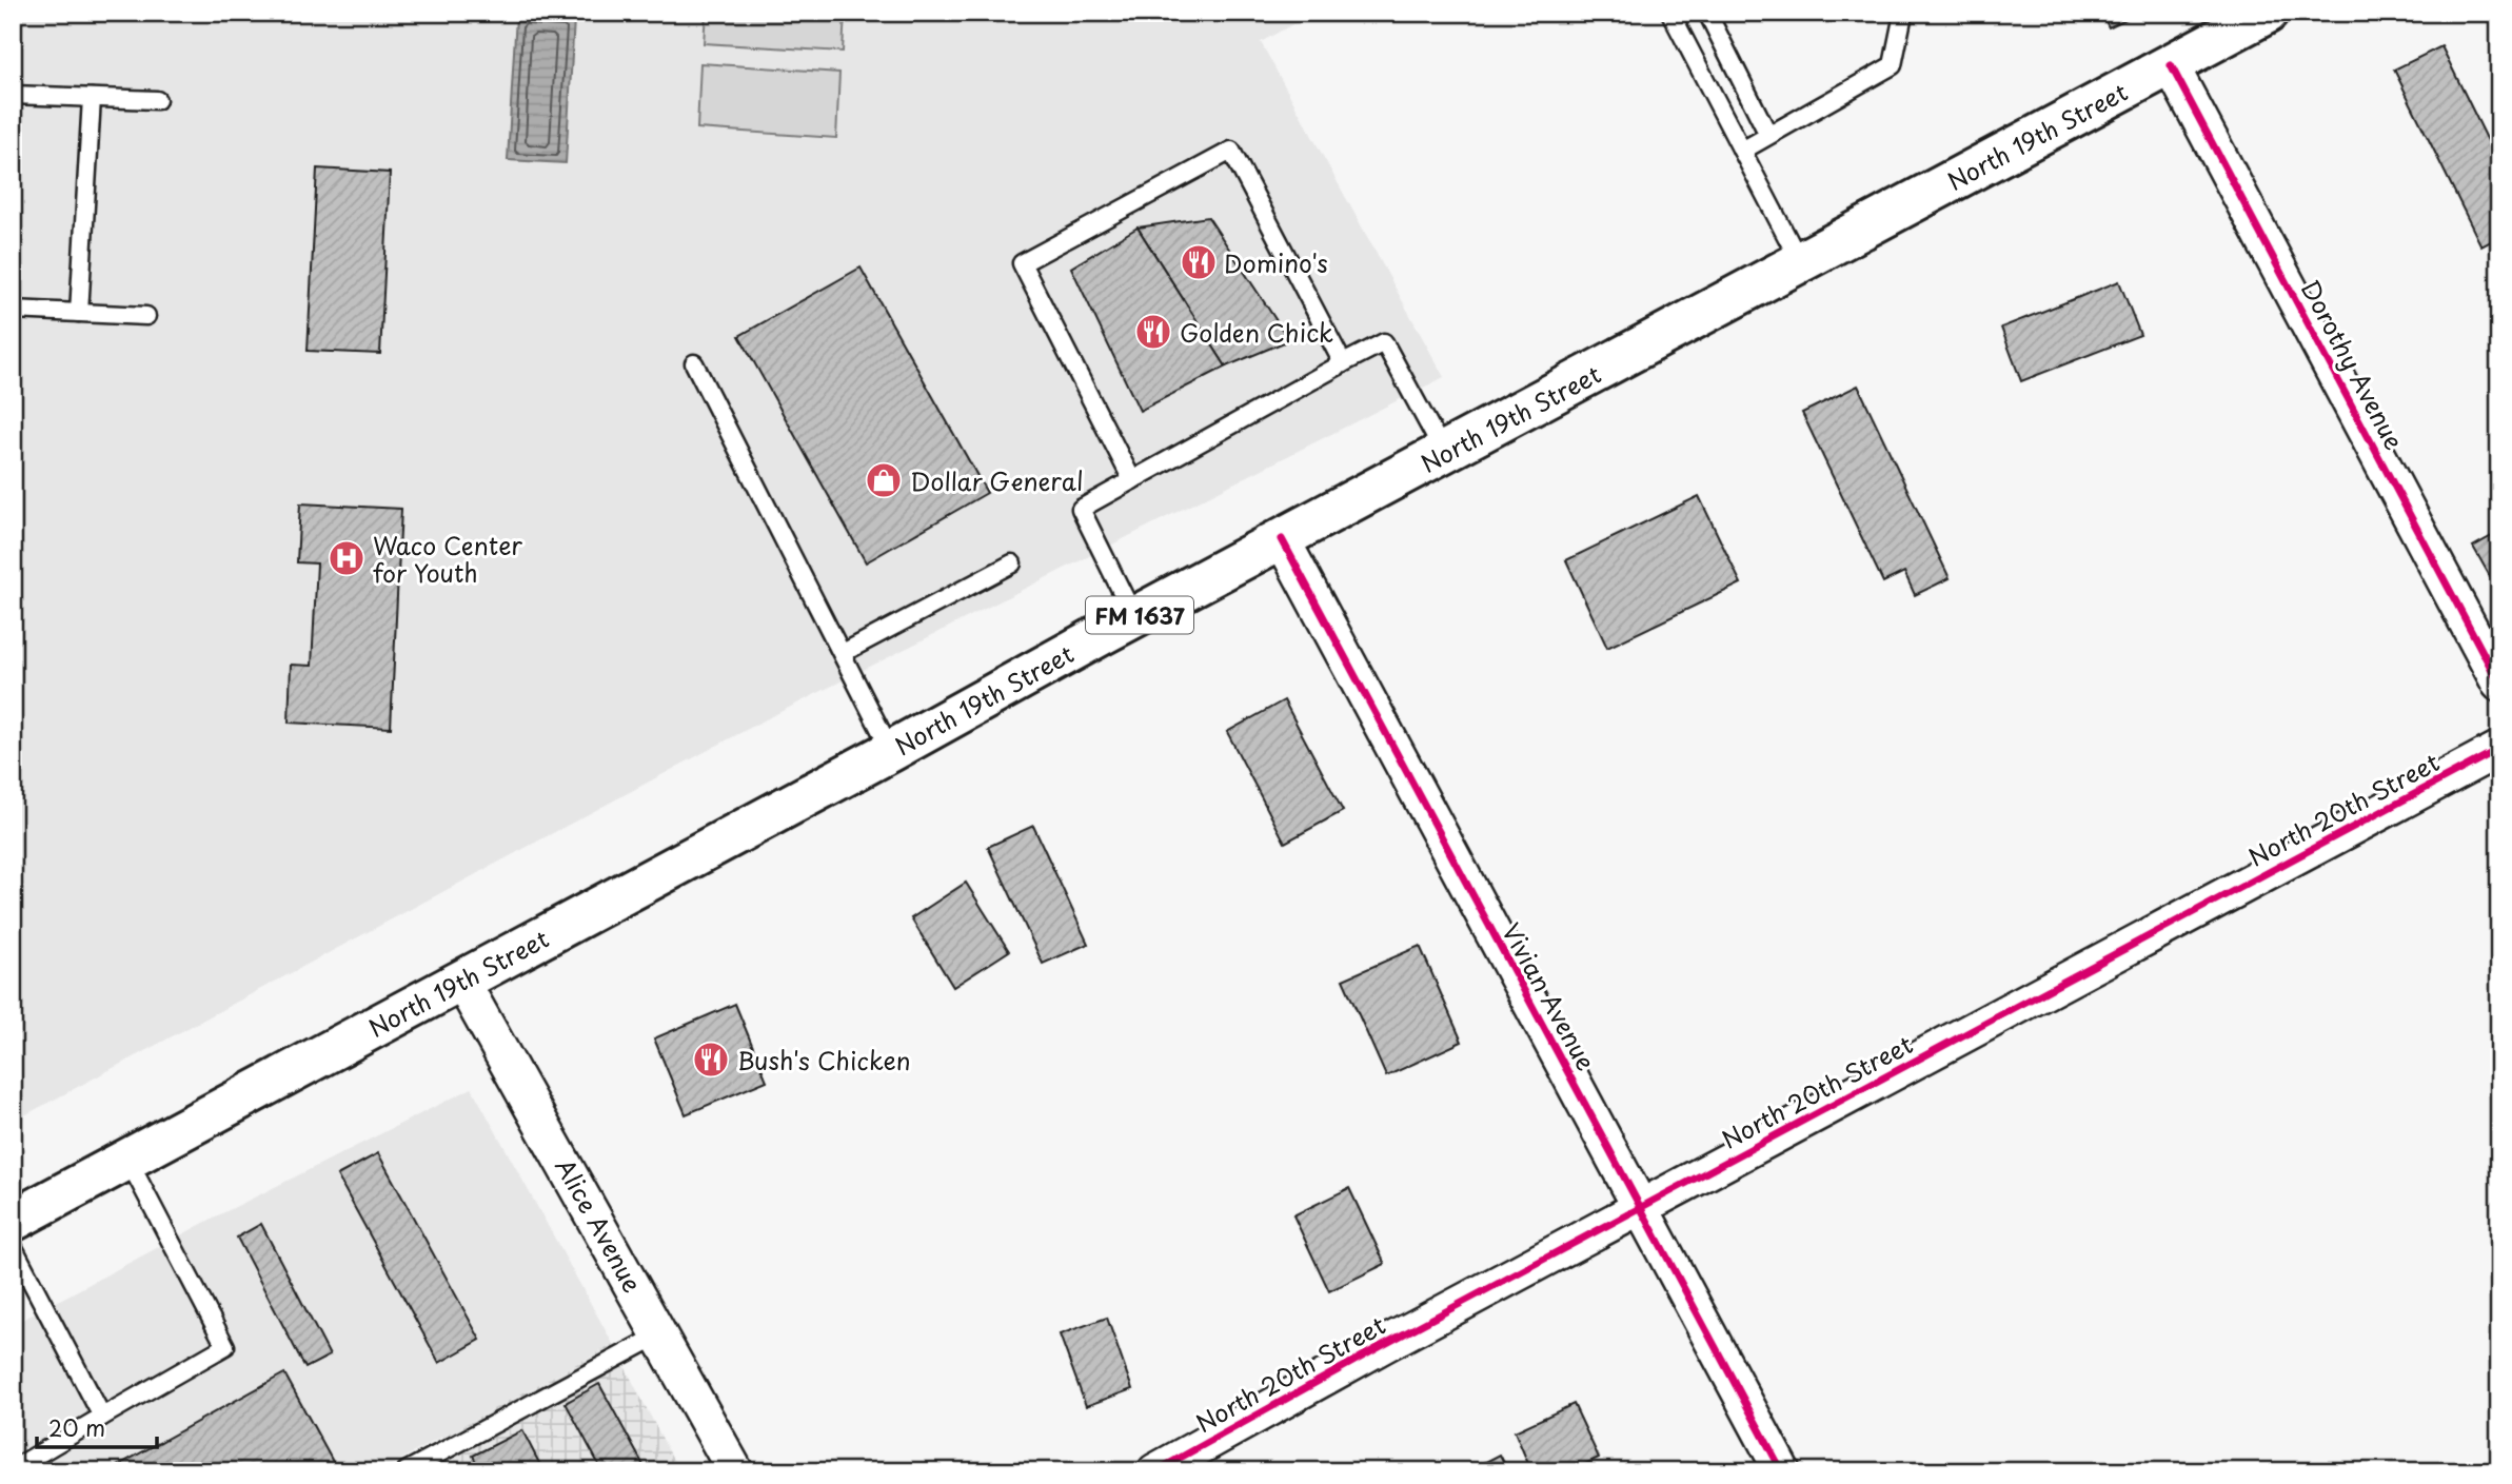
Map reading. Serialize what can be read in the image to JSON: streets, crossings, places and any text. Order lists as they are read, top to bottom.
{
  "streets": {
    "main road": ["North 19th Street", "FM 1637"],
    "street": [
      "Dorothy Avenue",
      "North 20th Street",
      "Vivian Avenue",
      "Alice Avenue"
    ]
  },
  "crossings": [
    ["North 19th Street", "Dorothy Avenue"],
    ["North 19th Street", "Vivian Avenue"],
    ["North 19th Street", "Alice Avenue"],
    ["North 20th Street", "Vivian Avenue"]
  ],
  "places": {
    "restaurant": ["Domino's", "Golden Chick", "Bush's Chicken"],
    "shop": ["Dollar General"],
    "hospital": ["Waco Center for Youth"]
  },
  "scale_bar": "20 m"
}
